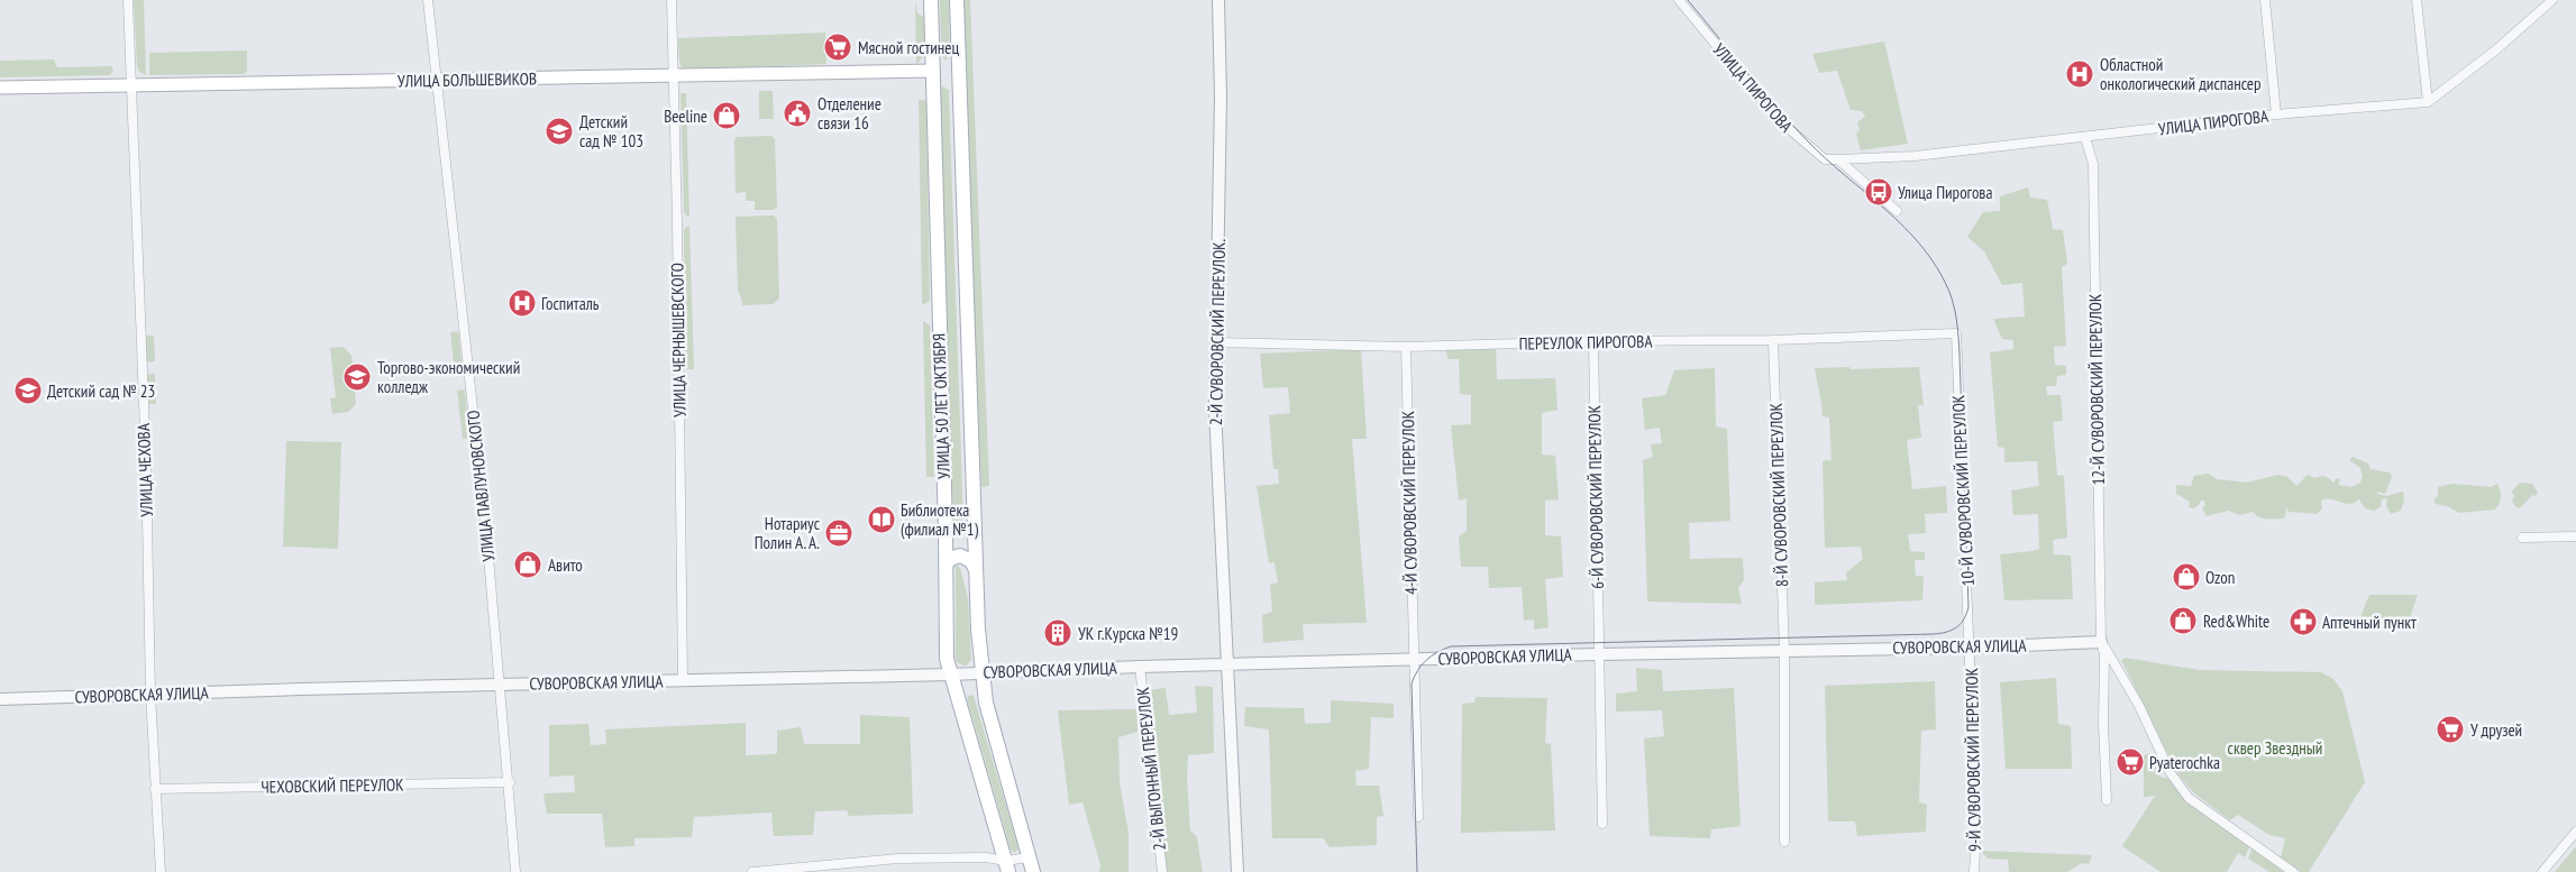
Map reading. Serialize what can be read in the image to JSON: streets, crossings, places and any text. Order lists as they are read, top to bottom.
{
  "streets": {
    "main road": ["УЛИЦА БОЛЬШЕВИКОВ", "УЛИЦА 50 ЛЕТ ОКТЯБРЯ"],
    "street": [
      "УЛИЦА ПИРОГОВА",
      "2-Й СУВОРОВСКИЙ ПЕРЕУЛОК.",
      "УЛИЦА ЧЕРНЫШЕВСКОГО",
      "ПЕРЕУЛОК ПИРОГОВА",
      "12-Й СУВОРОВСКИЙ ПЕРЕУЛОК",
      "УЛИЦА ЧЕХОВА",
      "УЛИЦА ПАВЛУНОВСКОГО",
      "10-Й СУВОРОВСКИЙ ПЕРЕУЛОК",
      "8-Й СУВОРОВСКИЙ ПЕРЕУЛОК",
      "6-Й СУВОРОВСКИЙ ПЕРЕУЛОК",
      "4-Й СУВОРОВСКИЙ ПЕРЕУЛОК",
      "СУВОРОВСКАЯ УЛИЦА",
      "9-Й СУВОРОВСКИЙ ПЕРЕУЛОК",
      "2-Й ВЫГОННЫЙ ПЕРЕУЛОК",
      "ЧЕХОВСКИЙ ПЕРЕУЛОК"
    ]
  },
  "crossings": [
    ["УЛИЦА БОЛЬШЕВИКОВ", "УЛИЦА ЧЕРНЫШЕВСКОГО"],
    ["УЛИЦА БОЛЬШЕВИКОВ", "УЛИЦА 50 ЛЕТ ОКТЯБРЯ"],
    ["УЛИЦА БОЛЬШЕВИКОВ", "УЛИЦА ЧЕХОВА"],
    ["УЛИЦА БОЛЬШЕВИКОВ", "УЛИЦА ПАВЛУНОВСКОГО"],
    ["УЛИЦА ПИРОГОВА", "12-Й СУВОРОВСКИЙ ПЕРЕУЛОК"],
    ["2-Й СУВОРОВСКИЙ ПЕРЕУЛОК.", "ПЕРЕУЛОК ПИРОГОВА"],
    ["2-Й СУВОРОВСКИЙ ПЕРЕУЛОК.", "СУВОРОВСКАЯ УЛИЦА"],
    ["УЛИЦА ЧЕРНЫШЕВСКОГО", "СУВОРОВСКАЯ УЛИЦА"],
    ["ПЕРЕУЛОК ПИРОГОВА", "10-Й СУВОРОВСКИЙ ПЕРЕУЛОК"],
    ["ПЕРЕУЛОК ПИРОГОВА", "8-Й СУВОРОВСКИЙ ПЕРЕУЛОК"],
    ["ПЕРЕУЛОК ПИРОГОВА", "6-Й СУВОРОВСКИЙ ПЕРЕУЛОК"],
    ["ПЕРЕУЛОК ПИРОГОВА", "4-Й СУВОРОВСКИЙ ПЕРЕУЛОК"],
    ["12-Й СУВОРОВСКИЙ ПЕРЕУЛОК", "СУВОРОВСКАЯ УЛИЦА"],
    ["УЛИЦА 50 ЛЕТ ОКТЯБРЯ", "СУВОРОВСКАЯ УЛИЦА"],
    ["УЛИЦА ЧЕХОВА", "СУВОРОВСКАЯ УЛИЦА"],
    ["УЛИЦА ЧЕХОВА", "ЧЕХОВСКИЙ ПЕРЕУЛОК"],
    ["УЛИЦА ПАВЛУНОВСКОГО", "СУВОРОВСКАЯ УЛИЦА"],
    ["УЛИЦА ПАВЛУНОВСКОГО", "ЧЕХОВСКИЙ ПЕРЕУЛОК"],
    ["10-Й СУВОРОВСКИЙ ПЕРЕУЛОК", "СУВОРОВСКАЯ УЛИЦА"],
    ["10-Й СУВОРОВСКИЙ ПЕРЕУЛОК", "9-Й СУВОРОВСКИЙ ПЕРЕУЛОК"],
    ["8-Й СУВОРОВСКИЙ ПЕРЕУЛОК", "СУВОРОВСКАЯ УЛИЦА"],
    ["6-Й СУВОРОВСКИЙ ПЕРЕУЛОК", "СУВОРОВСКАЯ УЛИЦА"],
    ["4-Й СУВОРОВСКИЙ ПЕРЕУЛОК", "СУВОРОВСКАЯ УЛИЦА"],
    ["СУВОРОВСКАЯ УЛИЦА", "9-Й СУВОРОВСКИЙ ПЕРЕУЛОК"],
    ["СУВОРОВСКАЯ УЛИЦА", "2-Й ВЫГОННЫЙ ПЕРЕУЛОК"]
  ],
  "parks": ["сквер Звездный"],
  "places": {
    "supermarket": ["Мясной гостинец", "У друзей", "Pyaterochka"],
    "hospital": ["Областной онкологический диспансер", "Госпиталь"],
    "public building": ["Отделение связи 16"],
    "shop": [
      "Beeline",
      "Авито",
      "Ozon",
      "Red&White"
    ],
    "school or university": ["Детский сад № 103", "Торгово-экономический колледж", "Детский сад № 23"],
    "bus stop": ["Улица Пирогова"],
    "library": ["Библиотека (филиал №1)"],
    "office": ["Нотариус Полин А. А."],
    "pharmacy": ["Аптечный пункт"],
    "building": ["УК г.Курска №19"]
  }
}
